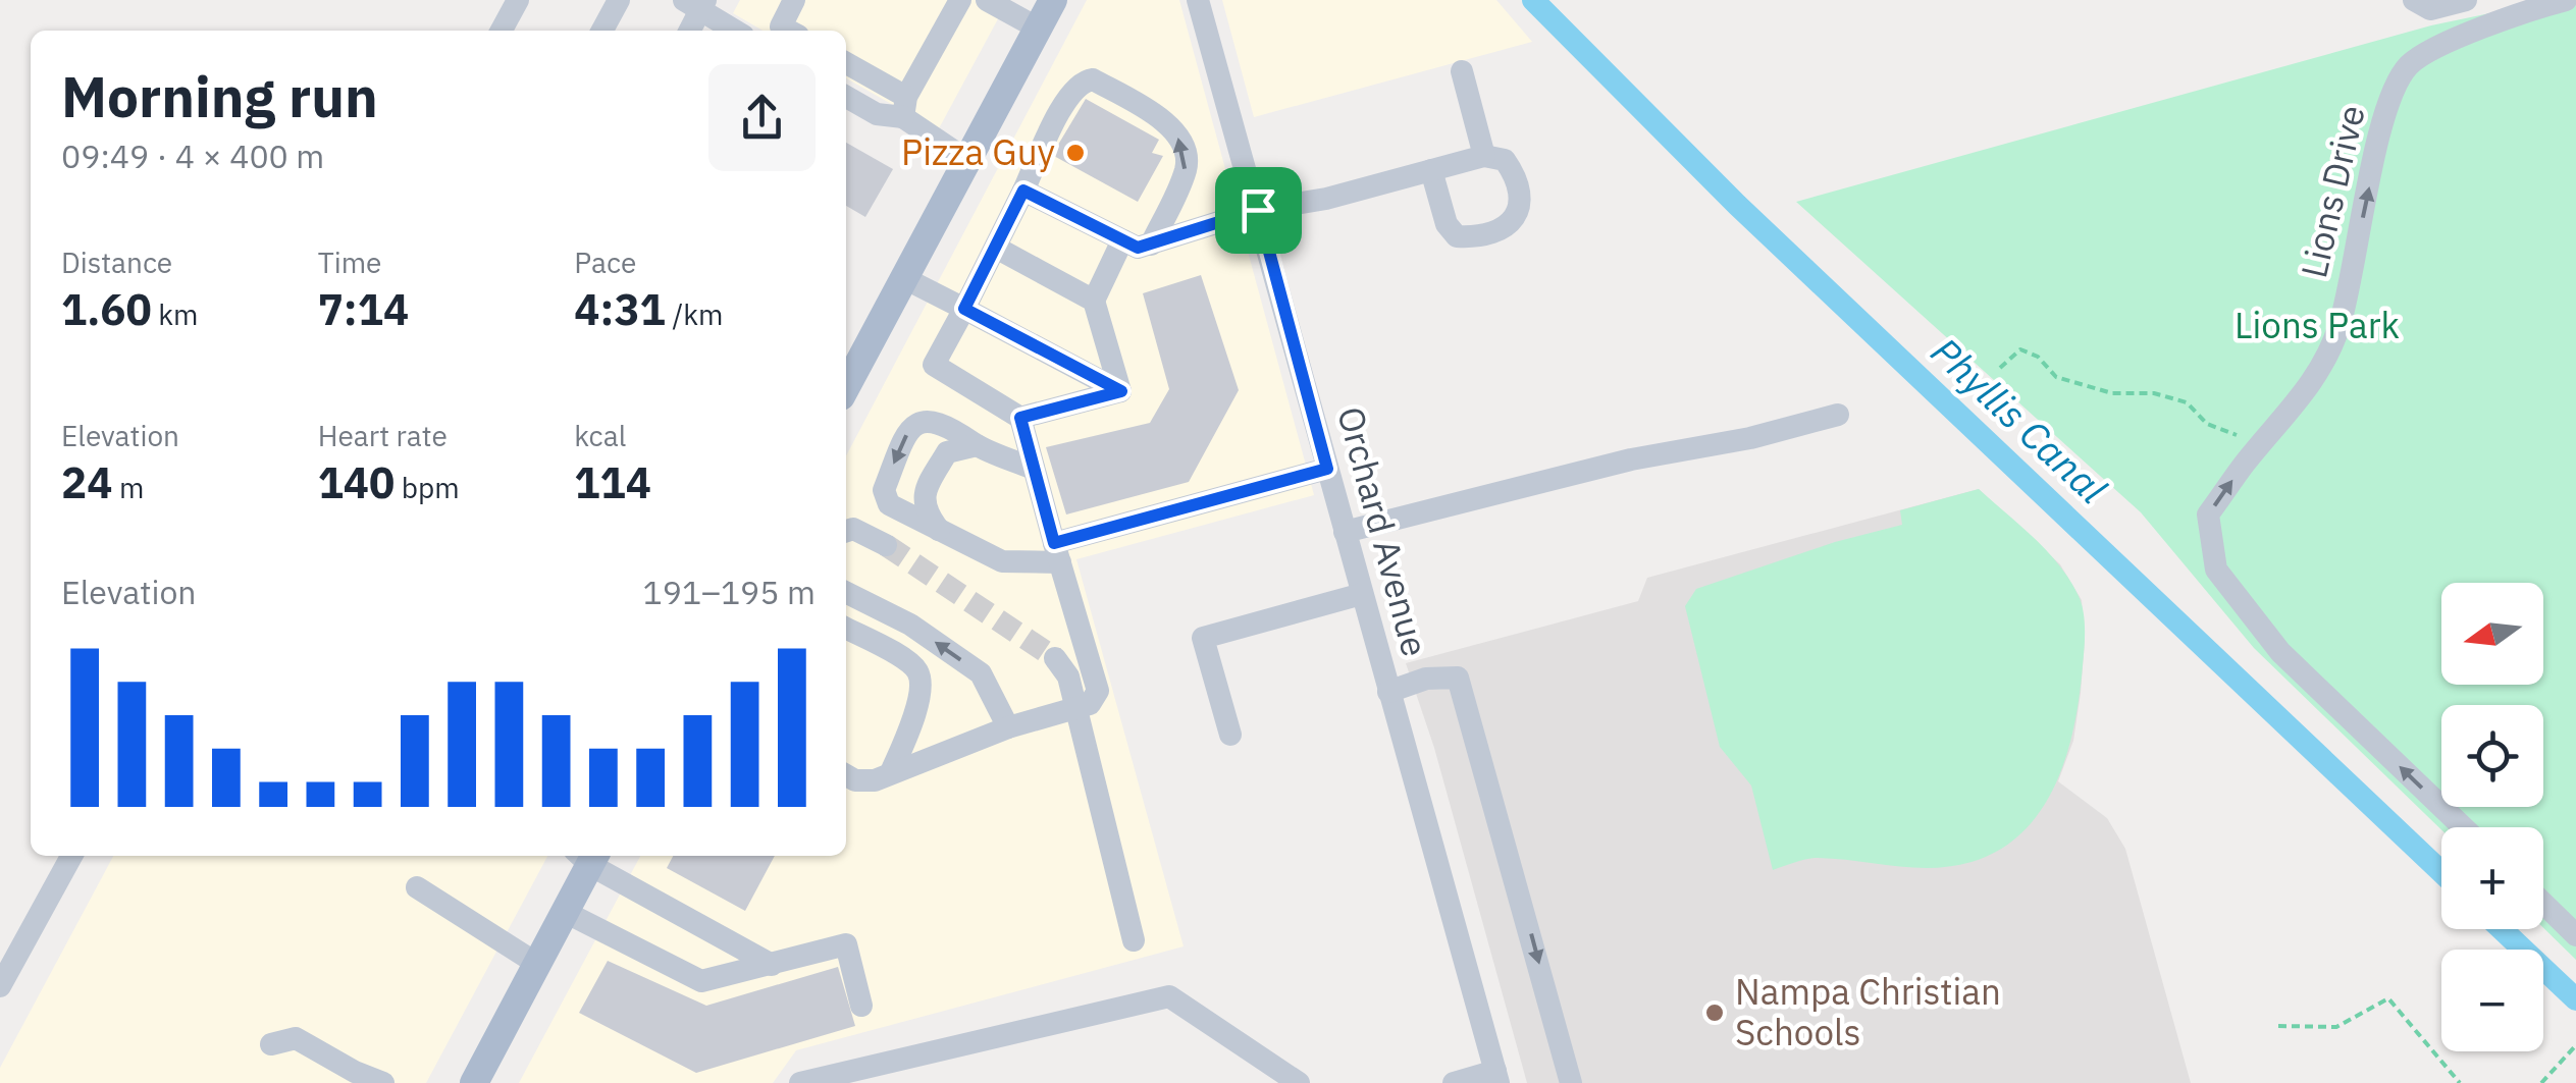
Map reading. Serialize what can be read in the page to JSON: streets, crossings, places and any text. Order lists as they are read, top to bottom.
{
  "streets": {
    "street": ["Lions Drive", "Orchard Avenue"]
  },
  "water": ["Phyllis Canal"],
  "parks": ["Lions Park"],
  "places": ["Pizza Guy", "Nampa Christian Schools"],
  "north": "left",
  "page": {
    "heading": ["Morning run", "09:49 · 4 × 400 m"],
    "stats": [
      ["Distance", "1.60 km"],
      ["Time", "7:14"],
      ["Pace", "4:31 /km"],
      ["Elevation", "24 m"],
      ["Heart rate", "140 bpm"],
      ["kcal", "114"]
    ],
    "chart": ["Elevation", "191–195 m"],
    "map_buttons": ["+", "−"]
  }
}
